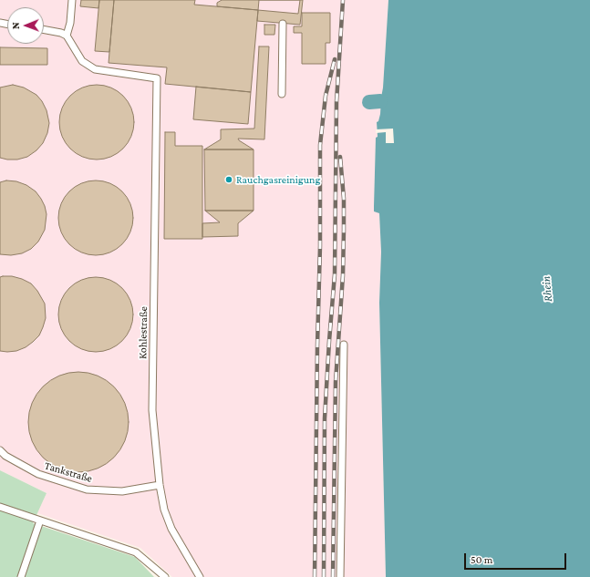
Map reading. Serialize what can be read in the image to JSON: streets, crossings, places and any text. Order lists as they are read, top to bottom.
{
  "streets": {
    "lane": ["Kohlestraße", "Tankstraße"]
  },
  "crossings": [
    ["Kohlestraße", "Tankstraße"]
  ],
  "water": ["Rhein"],
  "places": ["Rauchgasreinigung"],
  "scale_bar": "50 m",
  "north": "left"
}
